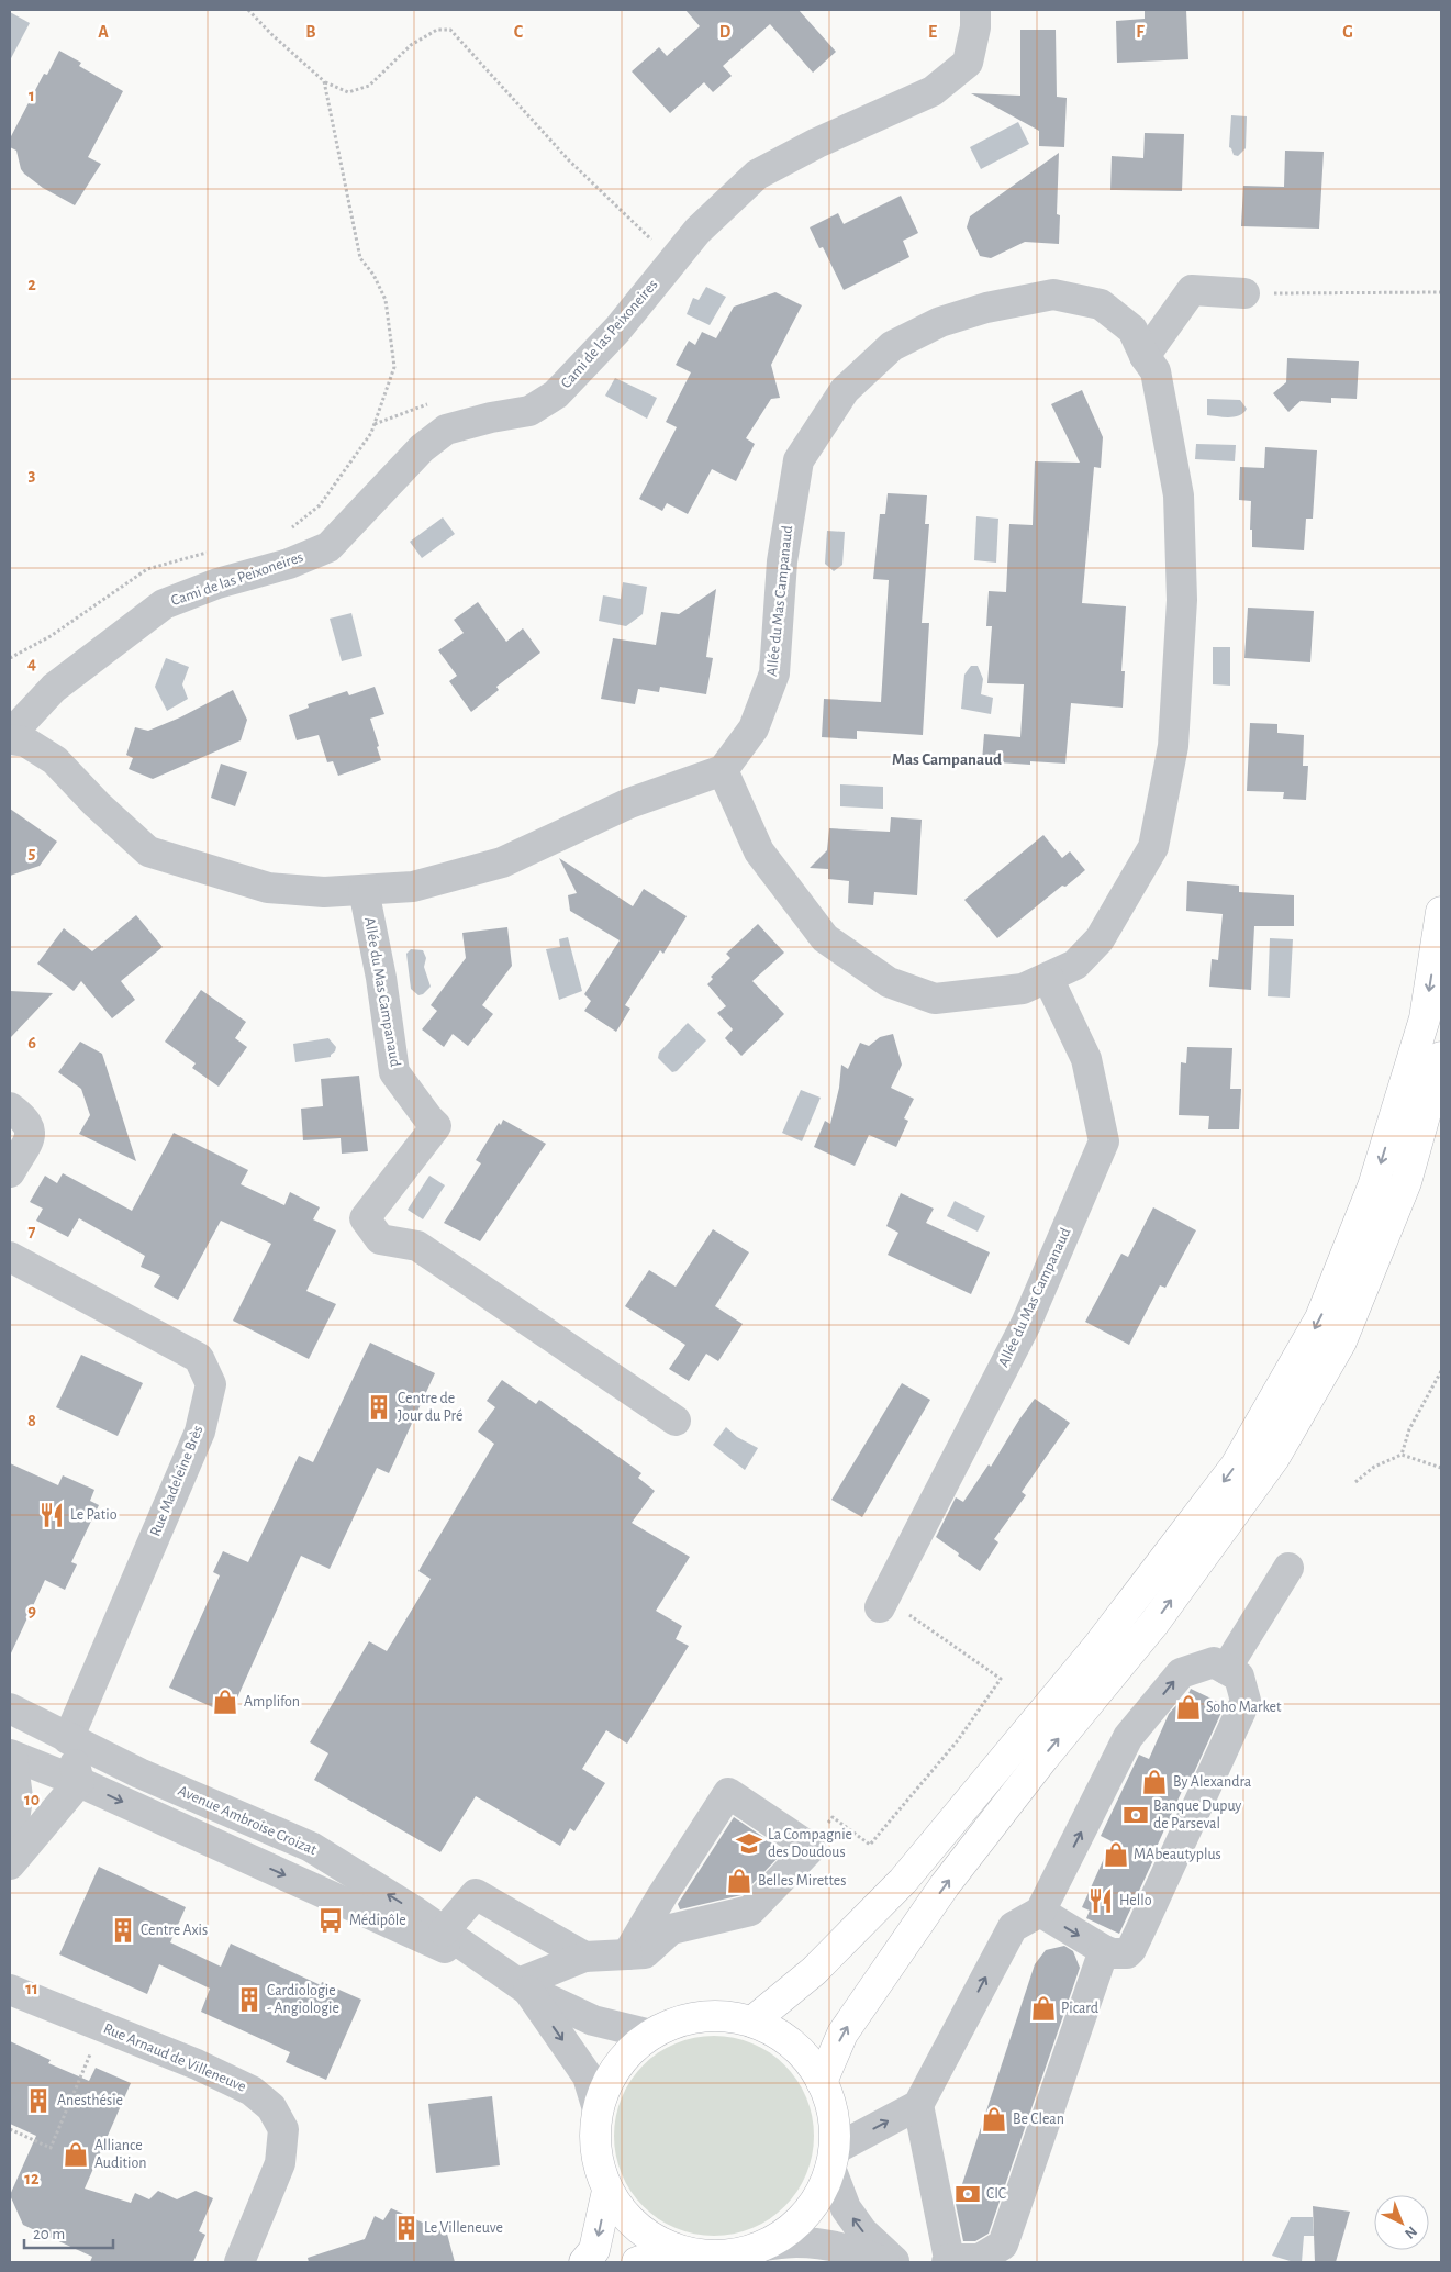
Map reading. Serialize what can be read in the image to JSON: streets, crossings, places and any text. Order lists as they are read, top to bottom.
{
  "streets": {
    "street": [
      "Cami de las Peixoneires",
      "Allée du Mas Campanaud",
      "Rue Madeleine Brès",
      "Avenue Ambroise Croizat",
      "Rue Arnaud de Villeneuve"
    ]
  },
  "crossings": [
    ["Rue Madeleine Brès", "Avenue Ambroise Croizat"]
  ],
  "districts": ["Mas Campanaud"],
  "places": {
    "building": [
      "Centre de Jour du Pré",
      "Centre Axis",
      "Cardiologie - Angiologie",
      "Anesthésie",
      "Le Villeneuve"
    ],
    "restaurant": ["Le Patio", "Hello"],
    "shop": [
      "Amplifon",
      "Soho Market",
      "By Alexandra",
      "MAbeautyplus",
      "Belles Mirettes",
      "Picard",
      "Be Clean",
      "Alliance Audition"
    ],
    "bank": ["Banque Dupuy de Parseval", "CIC"],
    "school or university": ["La Compagnie des Doudous"],
    "bus stop": ["Médipôle"]
  },
  "scale_bar": "20 m",
  "north": "bottom right",
  "grid": {
    "columns": [
      "A",
      "B",
      "C",
      "D",
      "E",
      "F",
      "G"
    ],
    "rows": [
      "1",
      "2",
      "3",
      "4",
      "5",
      "6",
      "7",
      "8",
      "9",
      "10",
      "11",
      "12"
    ]
  }
}
